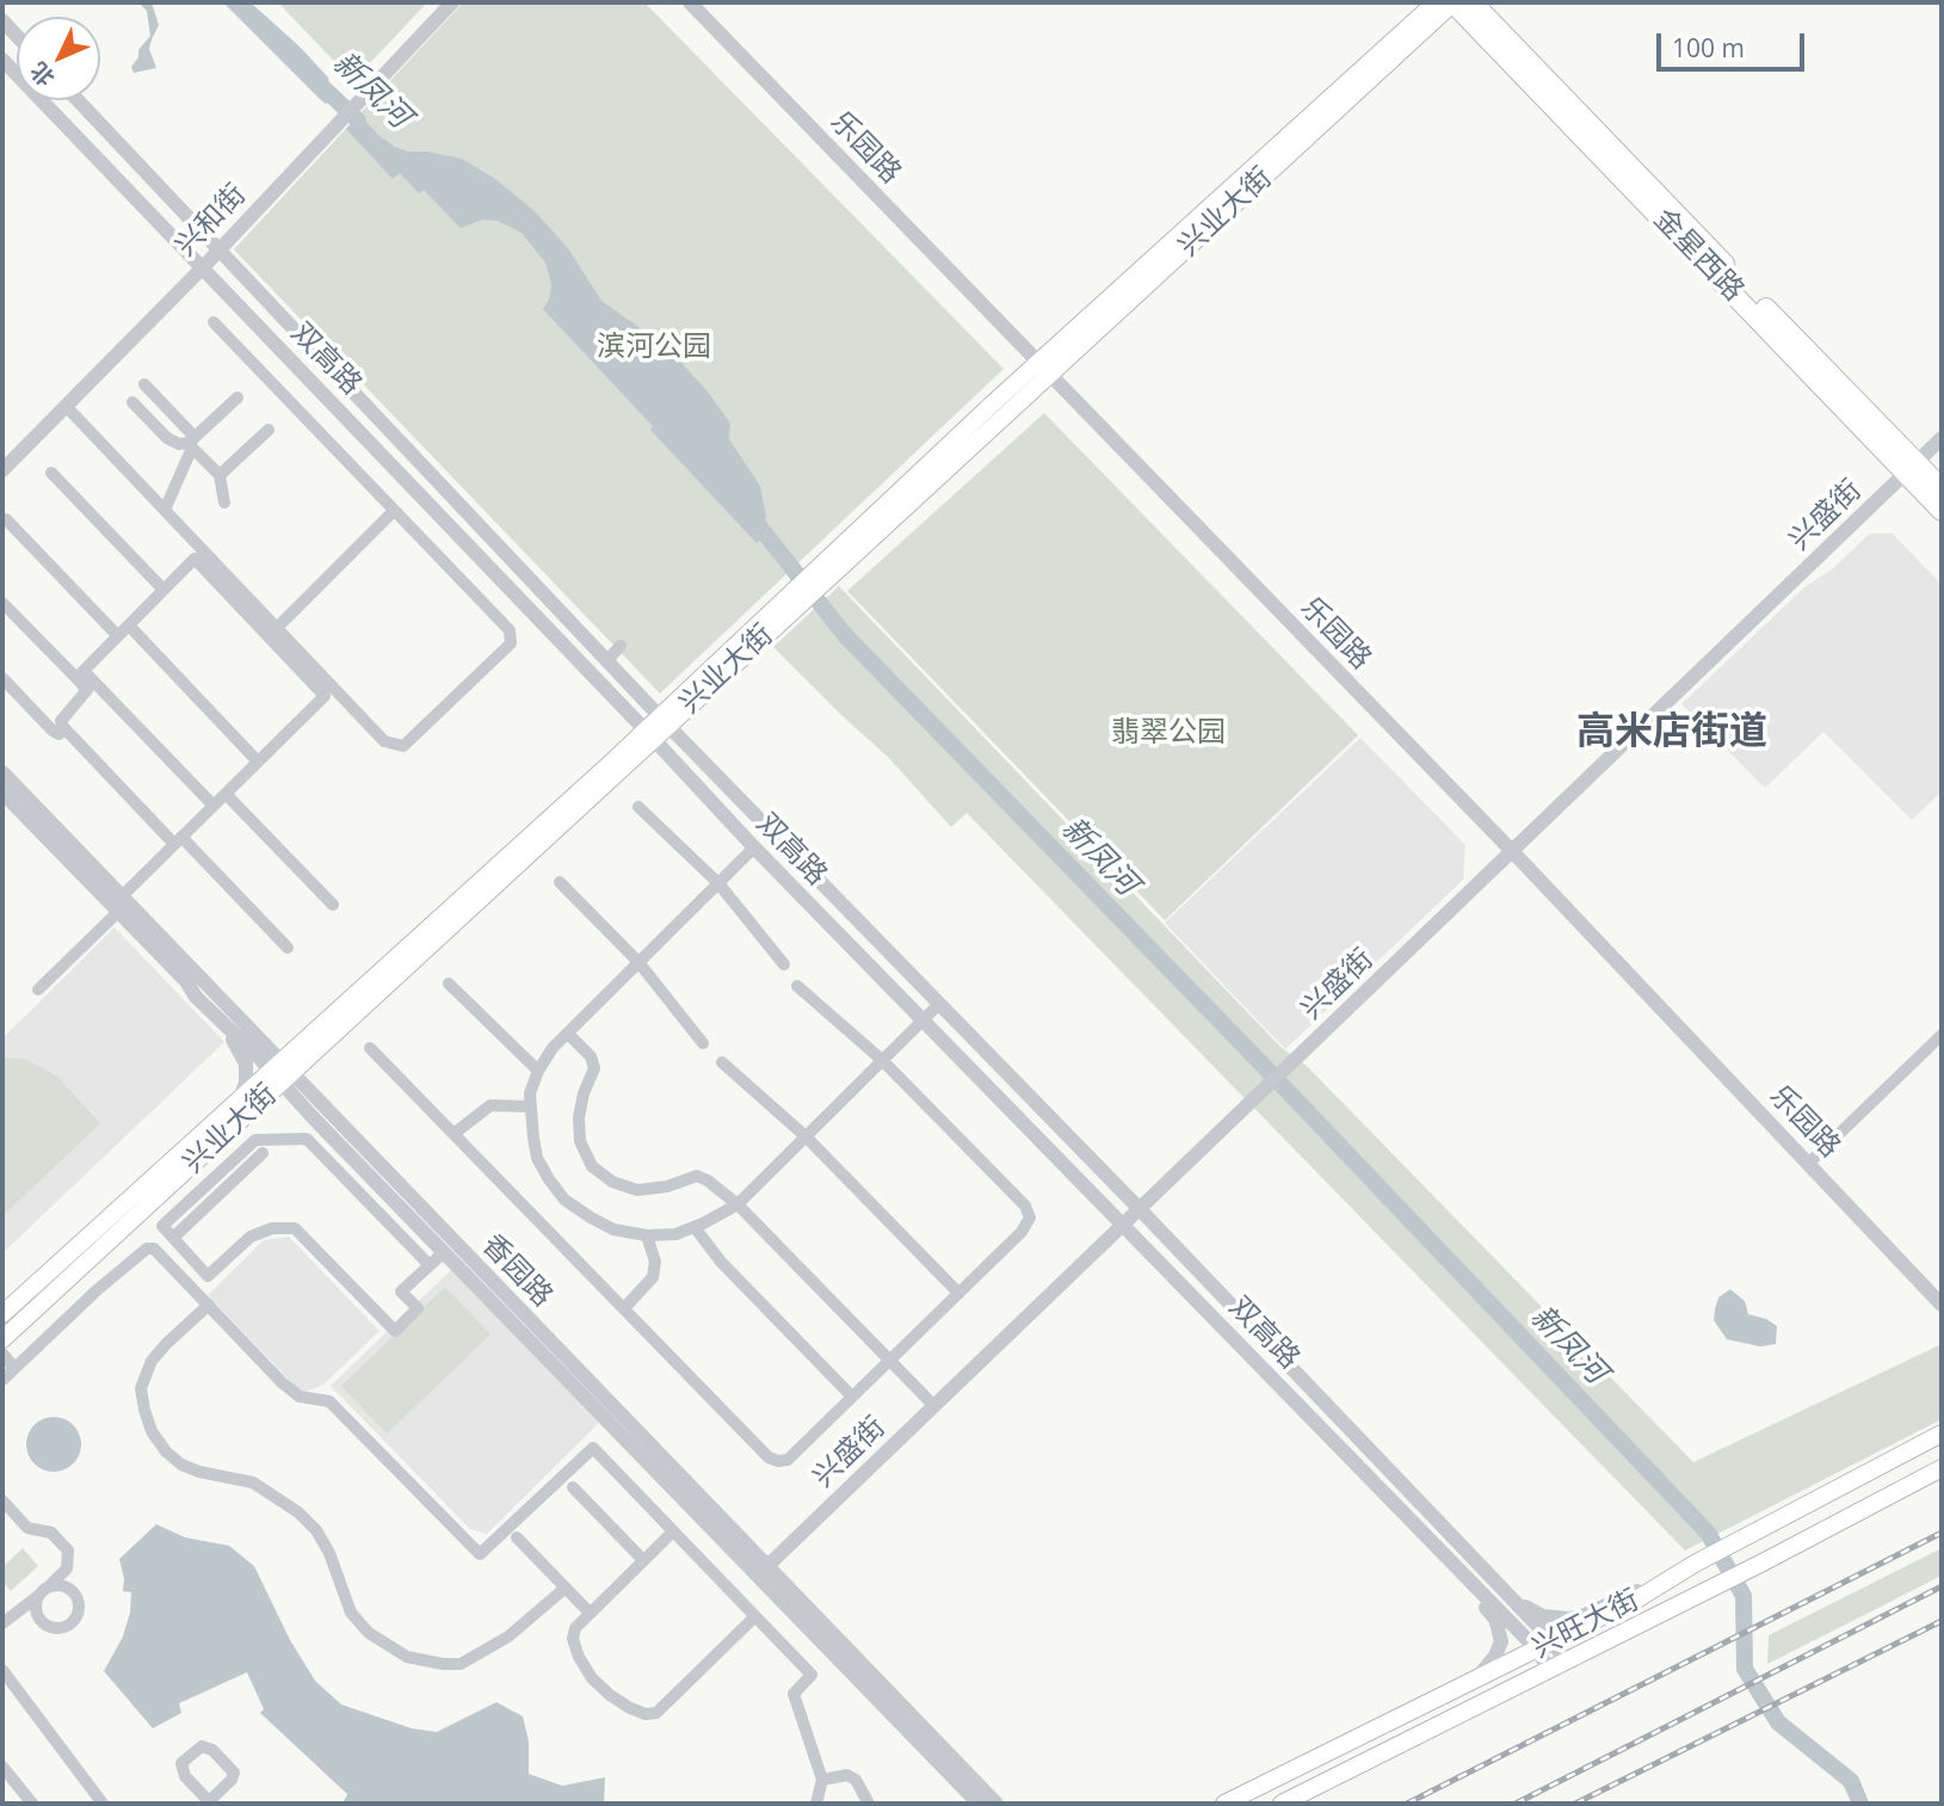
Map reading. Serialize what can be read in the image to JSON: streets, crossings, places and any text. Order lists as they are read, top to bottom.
{
  "streets": {
    "main road": ["兴业大街", "金星西路", "兴旺大街"],
    "street": [
      "乐园路",
      "兴和街",
      "双高路",
      "兴盛街",
      "香园路"
    ]
  },
  "crossings": [
    ["乐园路", "兴业大街"],
    ["乐园路", "兴盛街"],
    ["兴业大街", "金星西路"],
    ["兴业大街", "双高路"],
    ["兴业大街", "香园路"],
    ["兴和街", "双高路"],
    ["金星西路", "兴盛街"],
    ["双高路", "兴盛街"],
    ["双高路", "兴旺大街"],
    ["兴盛街", "香园路"]
  ],
  "districts": ["高米店街道"],
  "water": ["新凤河"],
  "parks": ["滨河公园", "翡翠公园"],
  "scale_bar": "100 m",
  "north": "bottom left"
}
